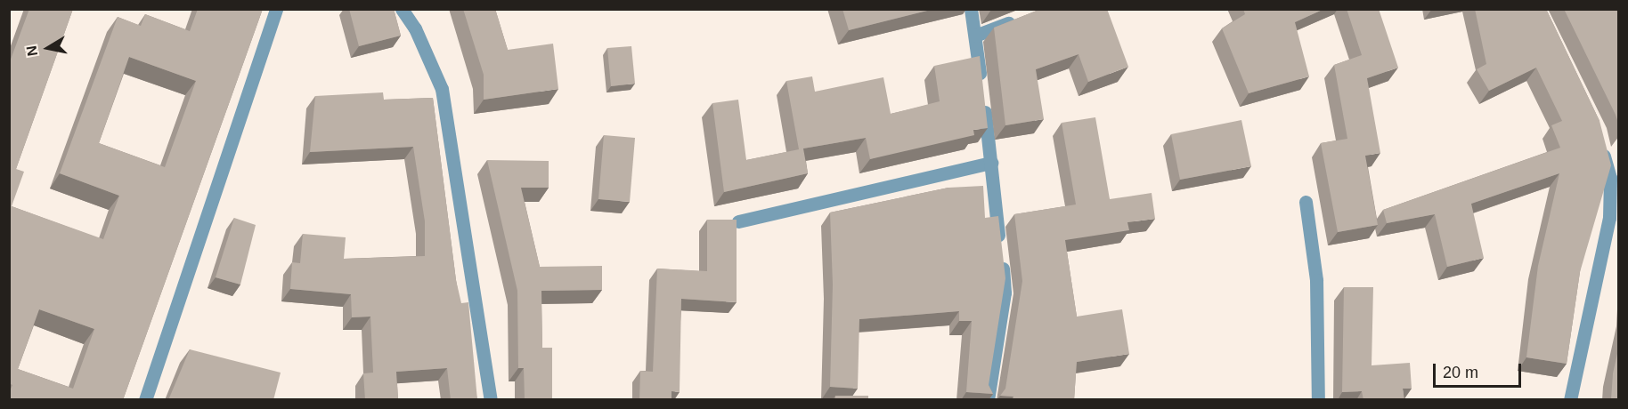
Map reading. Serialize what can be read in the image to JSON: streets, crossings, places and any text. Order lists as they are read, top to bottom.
{
  "scale_bar": "20 m",
  "north": "left"
}
